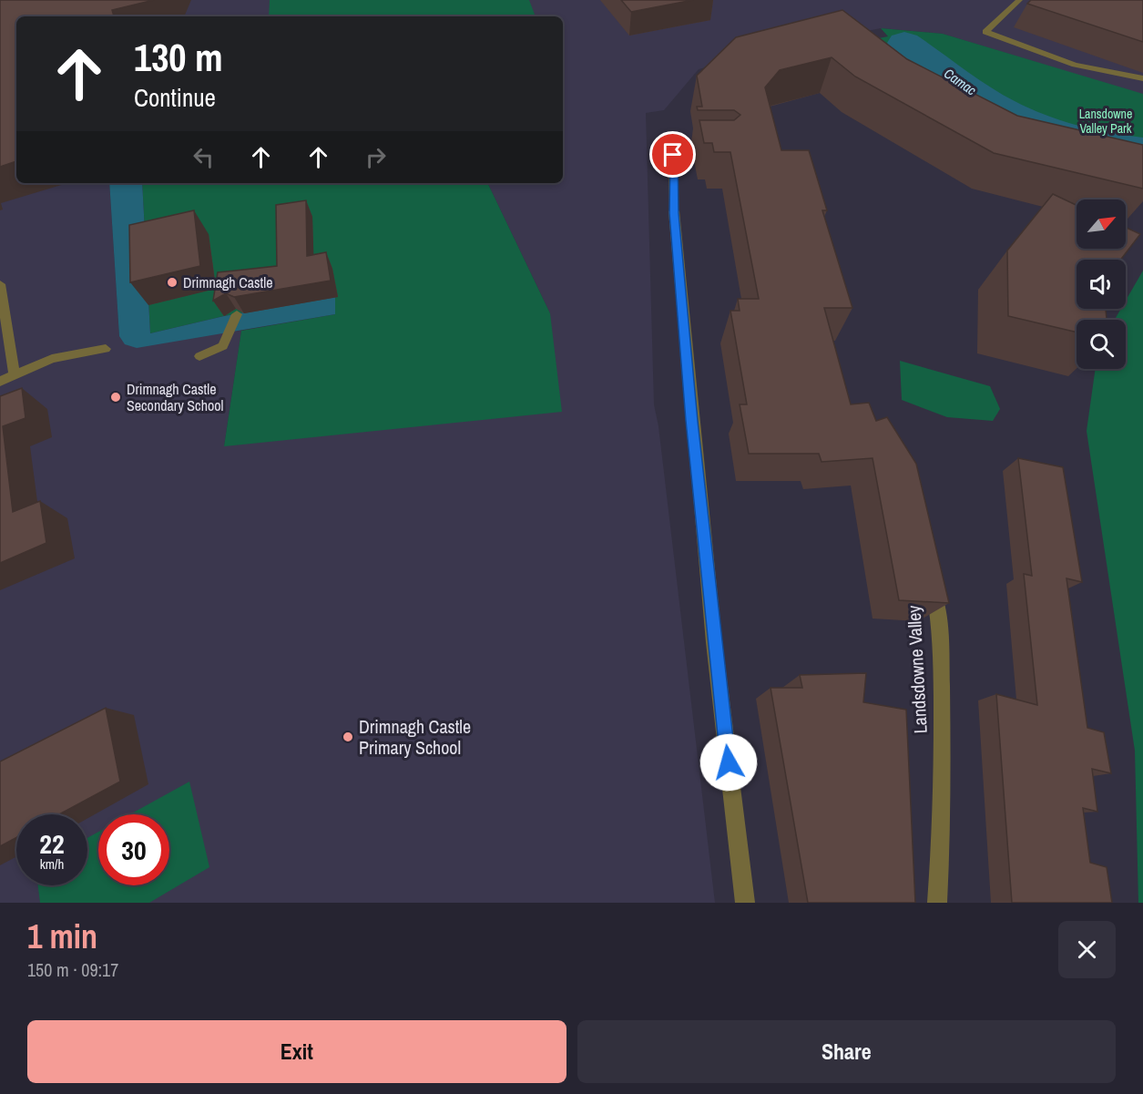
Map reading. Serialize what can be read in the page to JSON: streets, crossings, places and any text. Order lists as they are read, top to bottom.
{
  "streets": {
    "street": ["Landsdowne Valley"]
  },
  "water": ["Camac"],
  "parks": ["Lansdowne Valley Park"],
  "places": ["Drimnagh Castle", "Drimnagh Castle Secondary School", "Drimnagh Castle Primary School"],
  "north": "top right",
  "page": {
    "turn": ["130 m", "Continue"],
    "speed": "22 km/h",
    "limit": "30",
    "heading": ["1 min", "150 m · 09:17"],
    "buttons": ["Exit", "Share"]
  }
}
